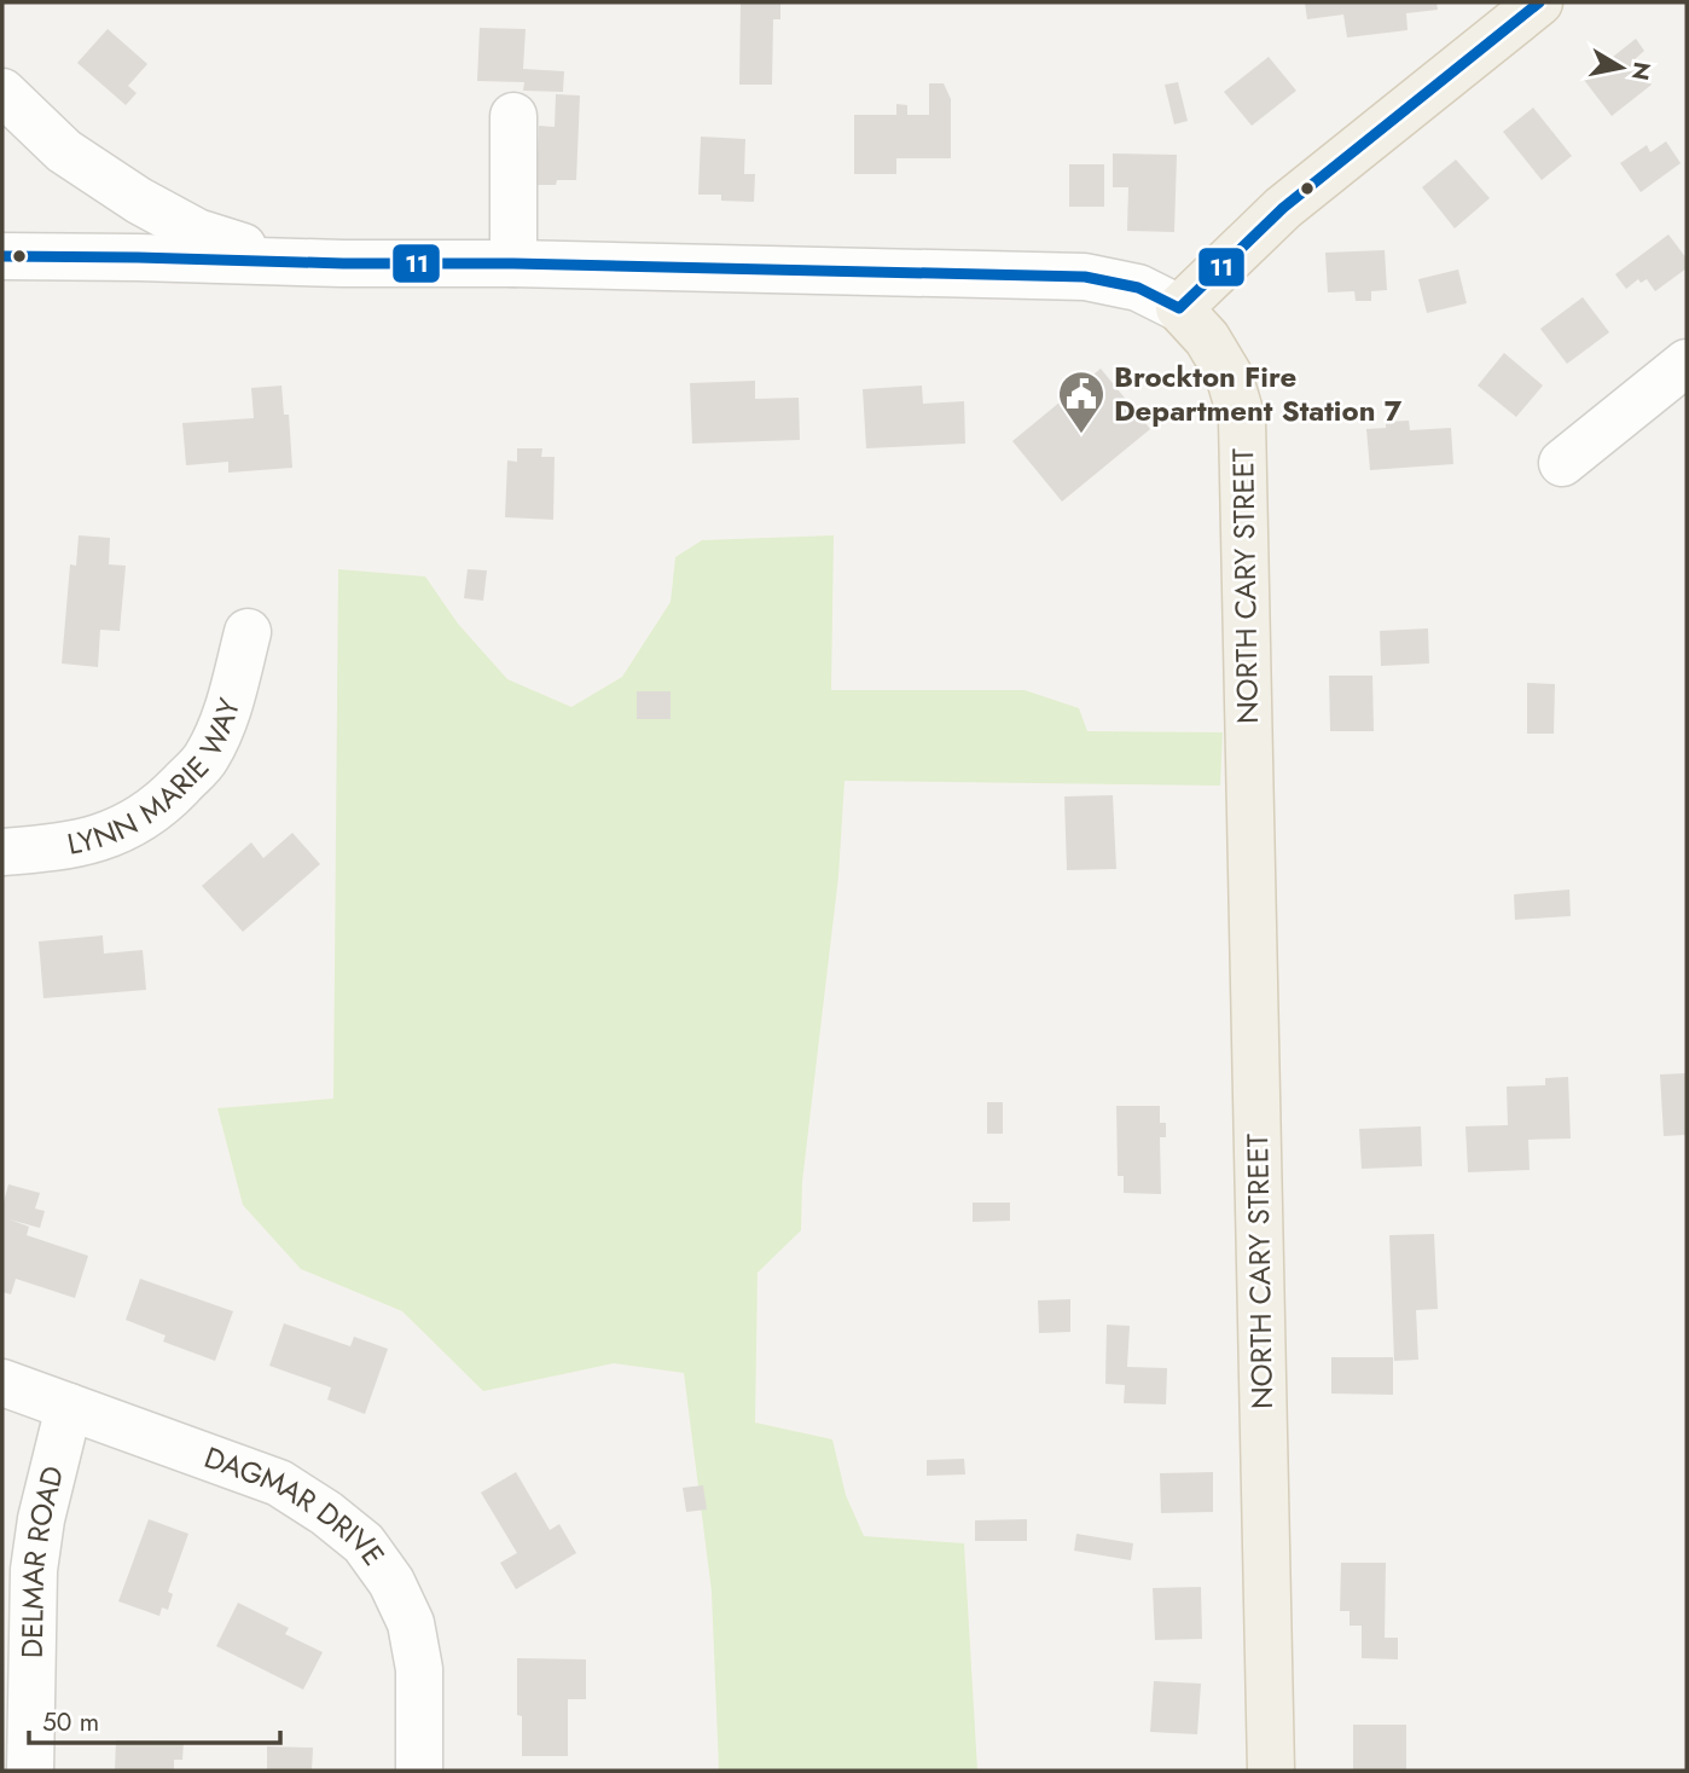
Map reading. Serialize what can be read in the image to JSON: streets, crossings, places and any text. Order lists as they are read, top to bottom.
{
  "streets": {
    "main road": ["NORTH CARY STREET"],
    "street": ["LYNN MARIE WAY", "DAGMAR DRIVE", "DELMAR ROAD"]
  },
  "crossings": [
    ["DAGMAR DRIVE", "DELMAR ROAD"]
  ],
  "places": {
    "public building": ["Brockton Fire Department Station 7"]
  },
  "lines": ["transit line 11"],
  "scale_bar": "50 m",
  "north": "right"
}
